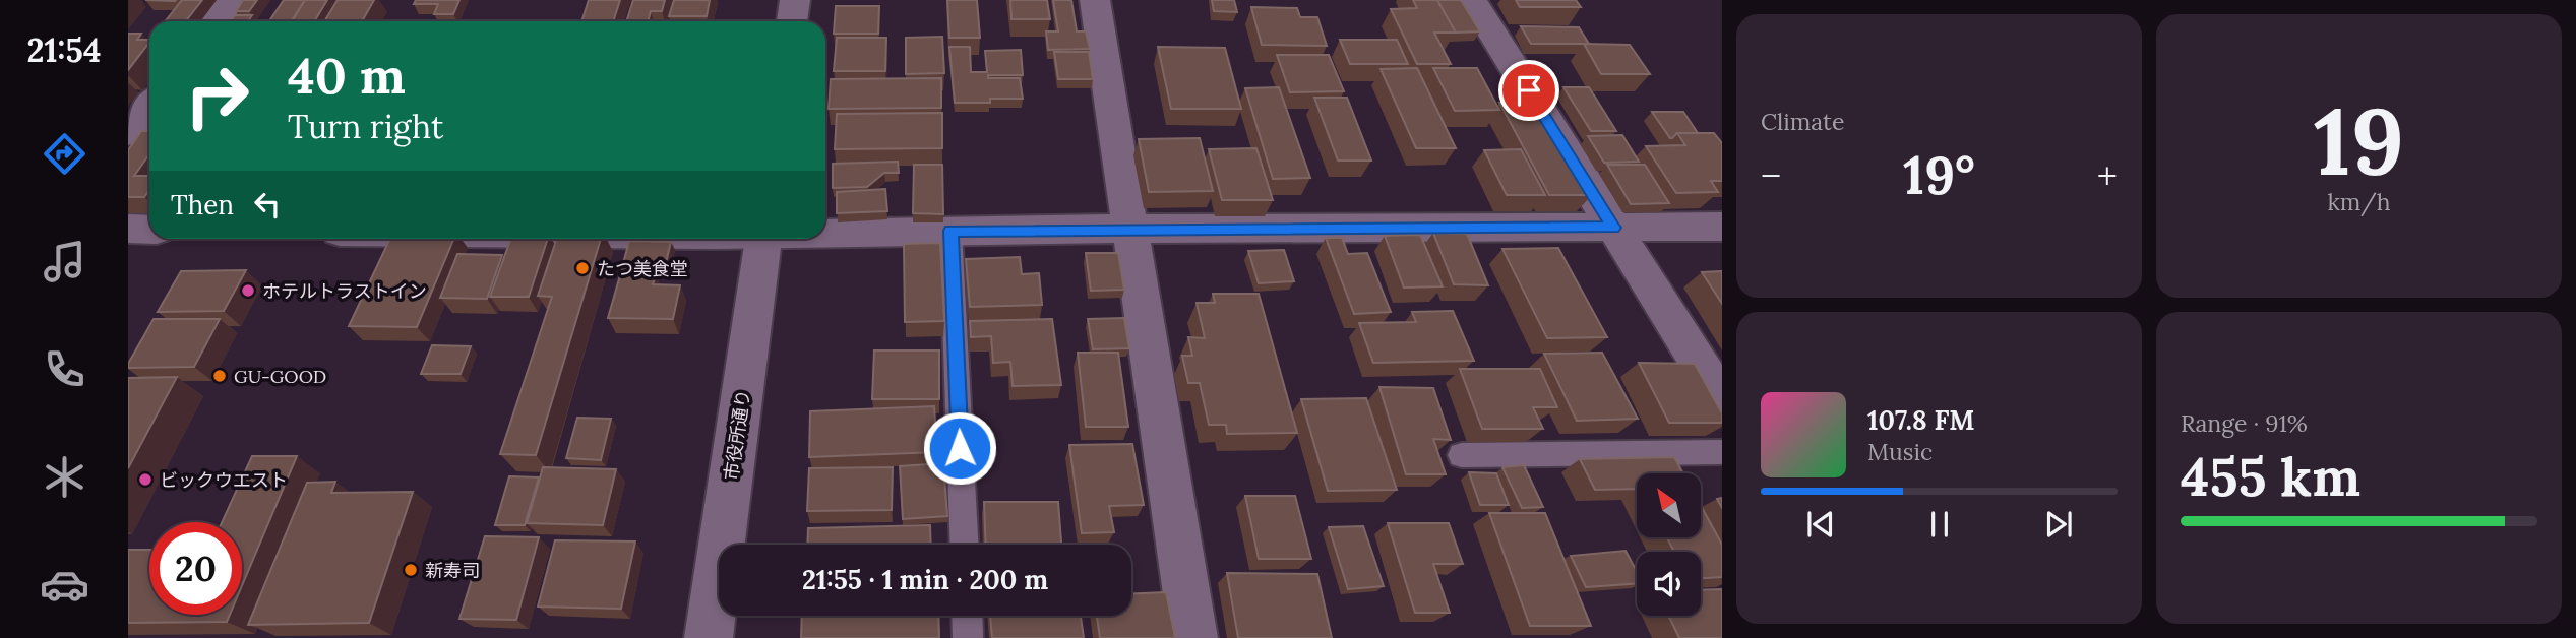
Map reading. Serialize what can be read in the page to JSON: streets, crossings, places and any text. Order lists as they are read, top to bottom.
{
  "streets": {
    "street": ["市役所通り"]
  },
  "places": [
    "たつ美食堂",
    "ホテルトラストイン",
    "GU-GOOD",
    "ビックウエスト",
    "新寿司"
  ],
  "north": "top left",
  "page": {
    "tabs": "21:54",
    "tile": [
      "Climate",
      ["19", "km/h"],
      ["Range · 91%", "455 km"]
    ],
    "turn": ["40 m", "Turn right"],
    "heat": ["−", "19°", "+"],
    "then": "Then",
    "song": ["107.8 FM", "Music"],
    "limit": "20",
    "trip": "21:55 · 1 min · 200 m"
  }
}
